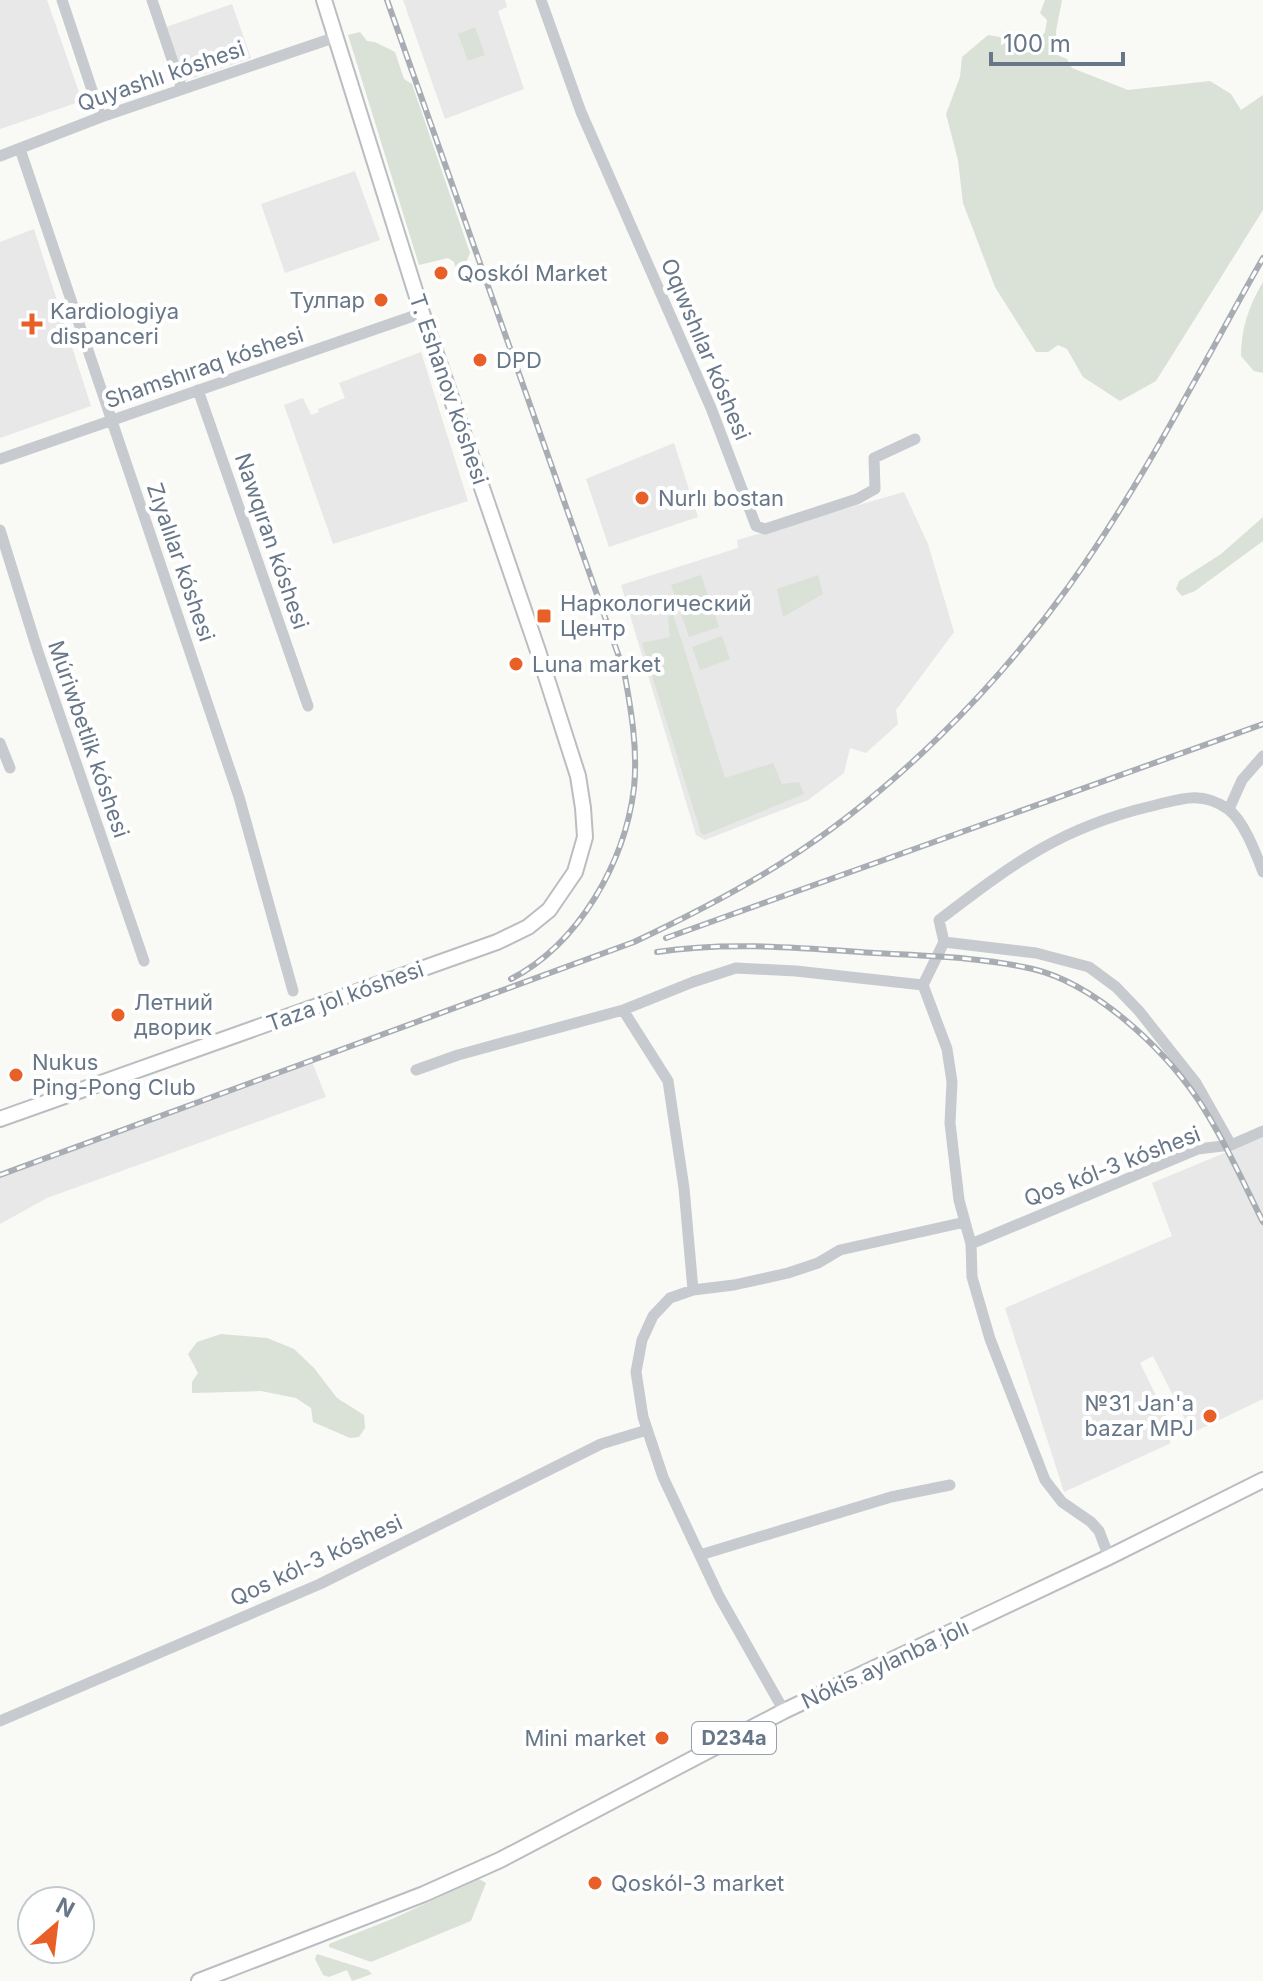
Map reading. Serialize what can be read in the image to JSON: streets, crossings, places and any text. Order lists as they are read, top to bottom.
{
  "streets": {
    "main road": [
      "T. Eshanov kóshesi",
      "Taza jol kóshesi",
      "Nókis aylanba jolı",
      "D234a"
    ],
    "street": [
      "Quyashlı kóshesi",
      "Oqıwshılar kóshesi",
      "Shamshıraq kóshesi",
      "Nawqıran kóshesi",
      "Zıyalılar kóshesi",
      "Múriwbetlik kóshesi",
      "Qos kól-3 kóshesi"
    ]
  },
  "crossings": [
    ["Quyashlı kóshesi", "T. Eshanov kóshesi"],
    ["Quyashlı kóshesi", "Zıyalılar kóshesi"],
    ["Shamshıraq kóshesi", "T. Eshanov kóshesi"],
    ["Shamshıraq kóshesi", "Nawqıran kóshesi"],
    ["Shamshıraq kóshesi", "Zıyalılar kóshesi"],
    ["T. Eshanov kóshesi", "Taza jol kóshesi"]
  ],
  "places": {
    "other": [
      "Qoskól Market",
      "Тулпар",
      "DPD",
      "Nurlı bostan",
      "Luna market",
      "Летний дворик",
      "Nukus Ping-Pong Club",
      "№31 Jan'a bazar MPJ",
      "Mini market",
      "Qoskól-3 market"
    ],
    "health": ["Kardiologiya dispanceri"],
    "transit": ["Наркологический Центр"]
  },
  "scale_bar": "100 m",
  "north": "top right"
}
